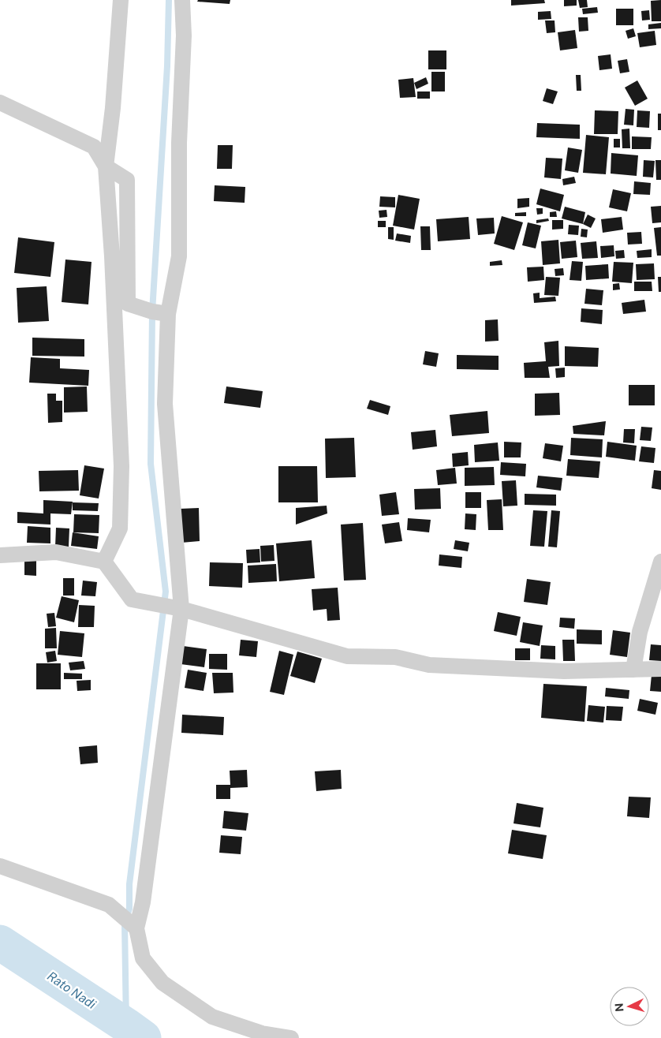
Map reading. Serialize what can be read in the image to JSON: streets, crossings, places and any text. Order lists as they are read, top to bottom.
{
  "water": ["Rato Nadi"],
  "north": "left"
}
